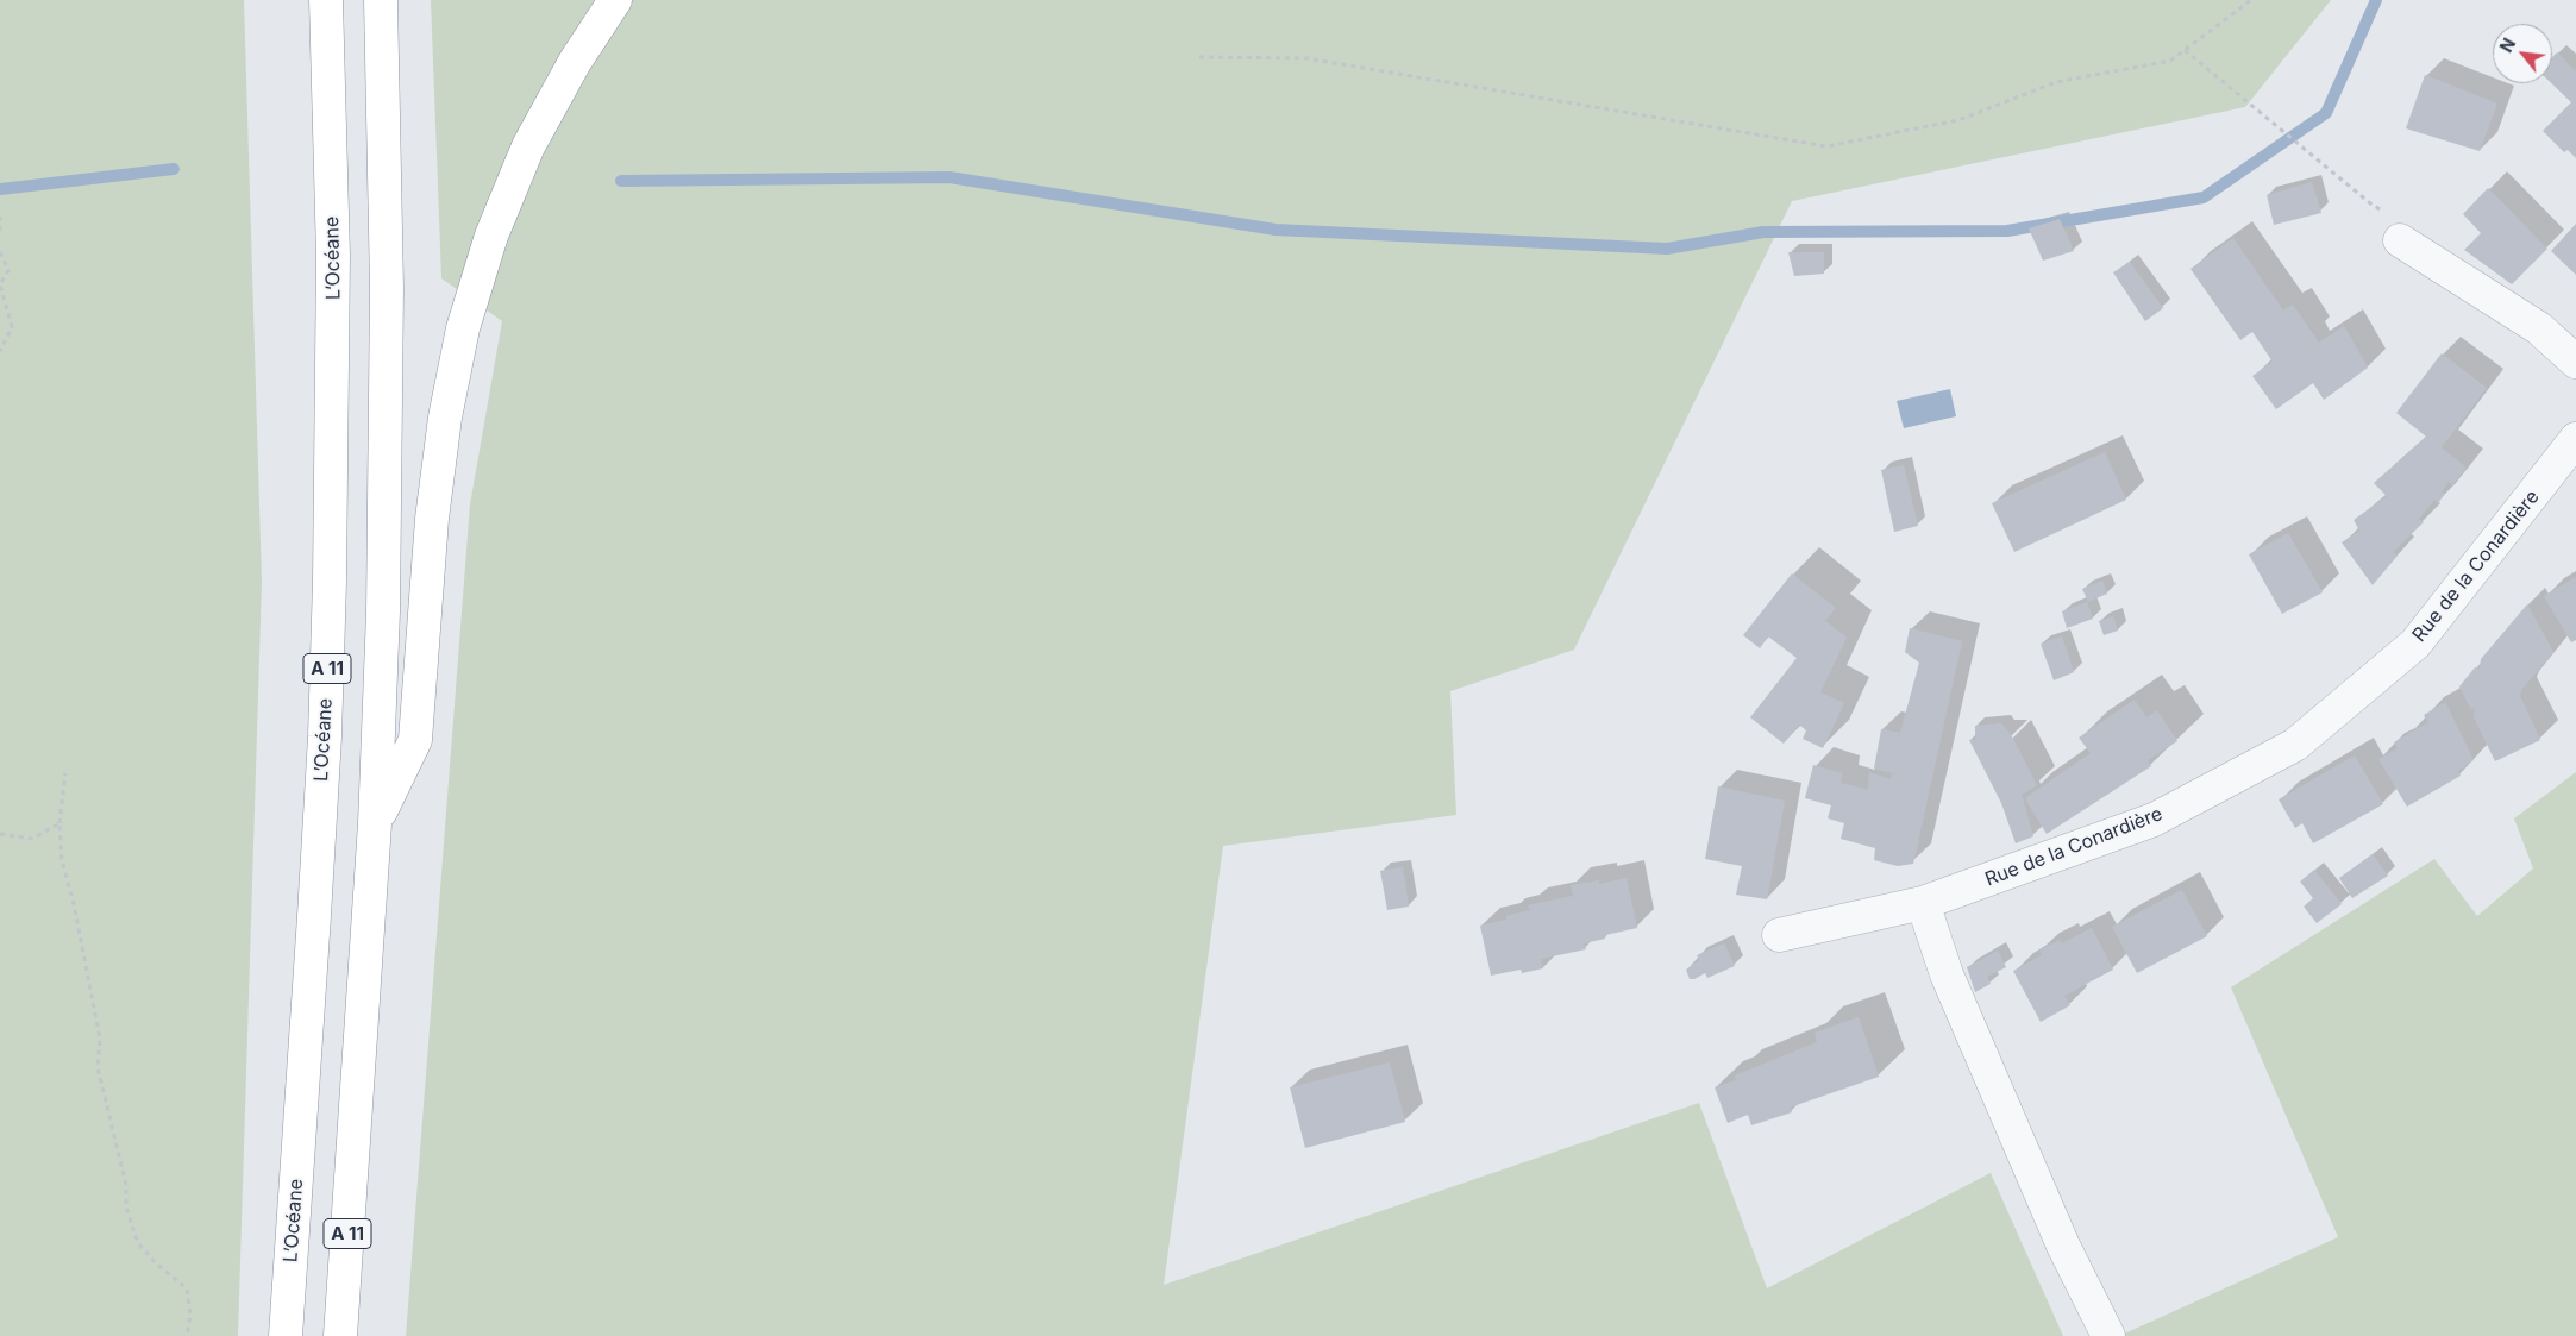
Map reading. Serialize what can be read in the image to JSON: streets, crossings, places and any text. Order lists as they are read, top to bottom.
{
  "streets": {
    "highway": ["L’Océane", "A 11"],
    "street": ["Rue de la Conardière"]
  },
  "north": "top left"
}
